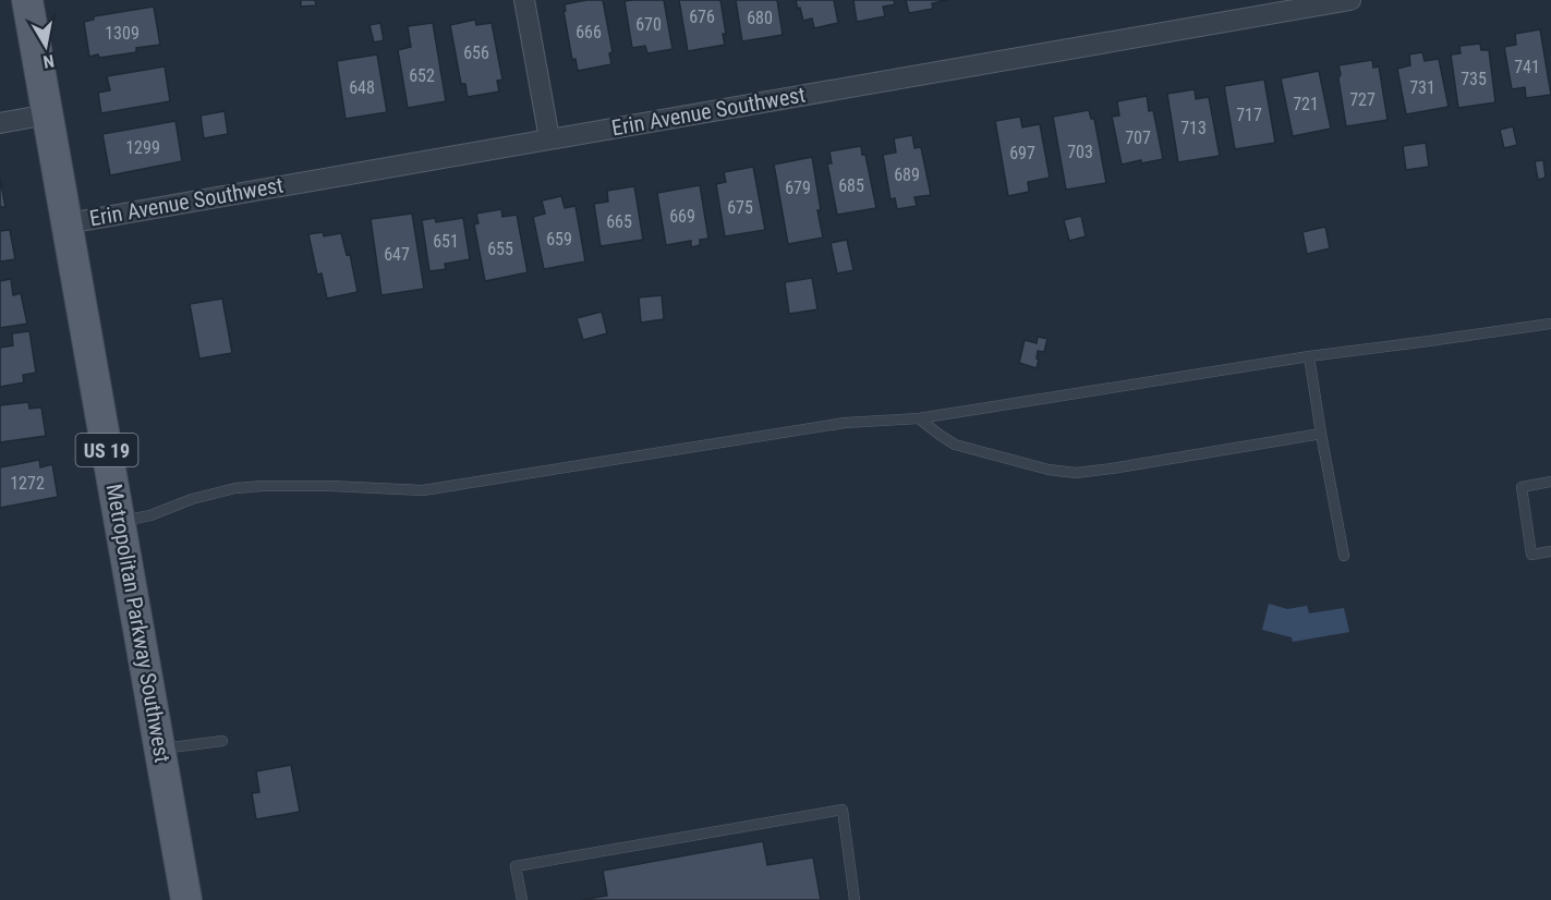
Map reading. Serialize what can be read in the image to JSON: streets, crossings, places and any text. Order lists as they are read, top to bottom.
{
  "streets": {
    "main road": ["US 19", "Metropolitan Parkway Southwest"],
    "street": ["Erin Avenue Southwest"]
  },
  "crossings": [
    ["Erin Avenue Southwest", "Metropolitan Parkway Southwest"]
  ],
  "house_numbers": [
    "676",
    "680",
    "670",
    "666",
    "1309",
    "656",
    "741",
    "652",
    "735",
    "648",
    "731",
    "727",
    "721",
    "717",
    "713",
    "707",
    "1299",
    "703",
    "697",
    "689",
    "685",
    "679",
    "675",
    "669",
    "665",
    "659",
    "651",
    "655",
    "647",
    "1272"
  ],
  "north": "bottom"
}
